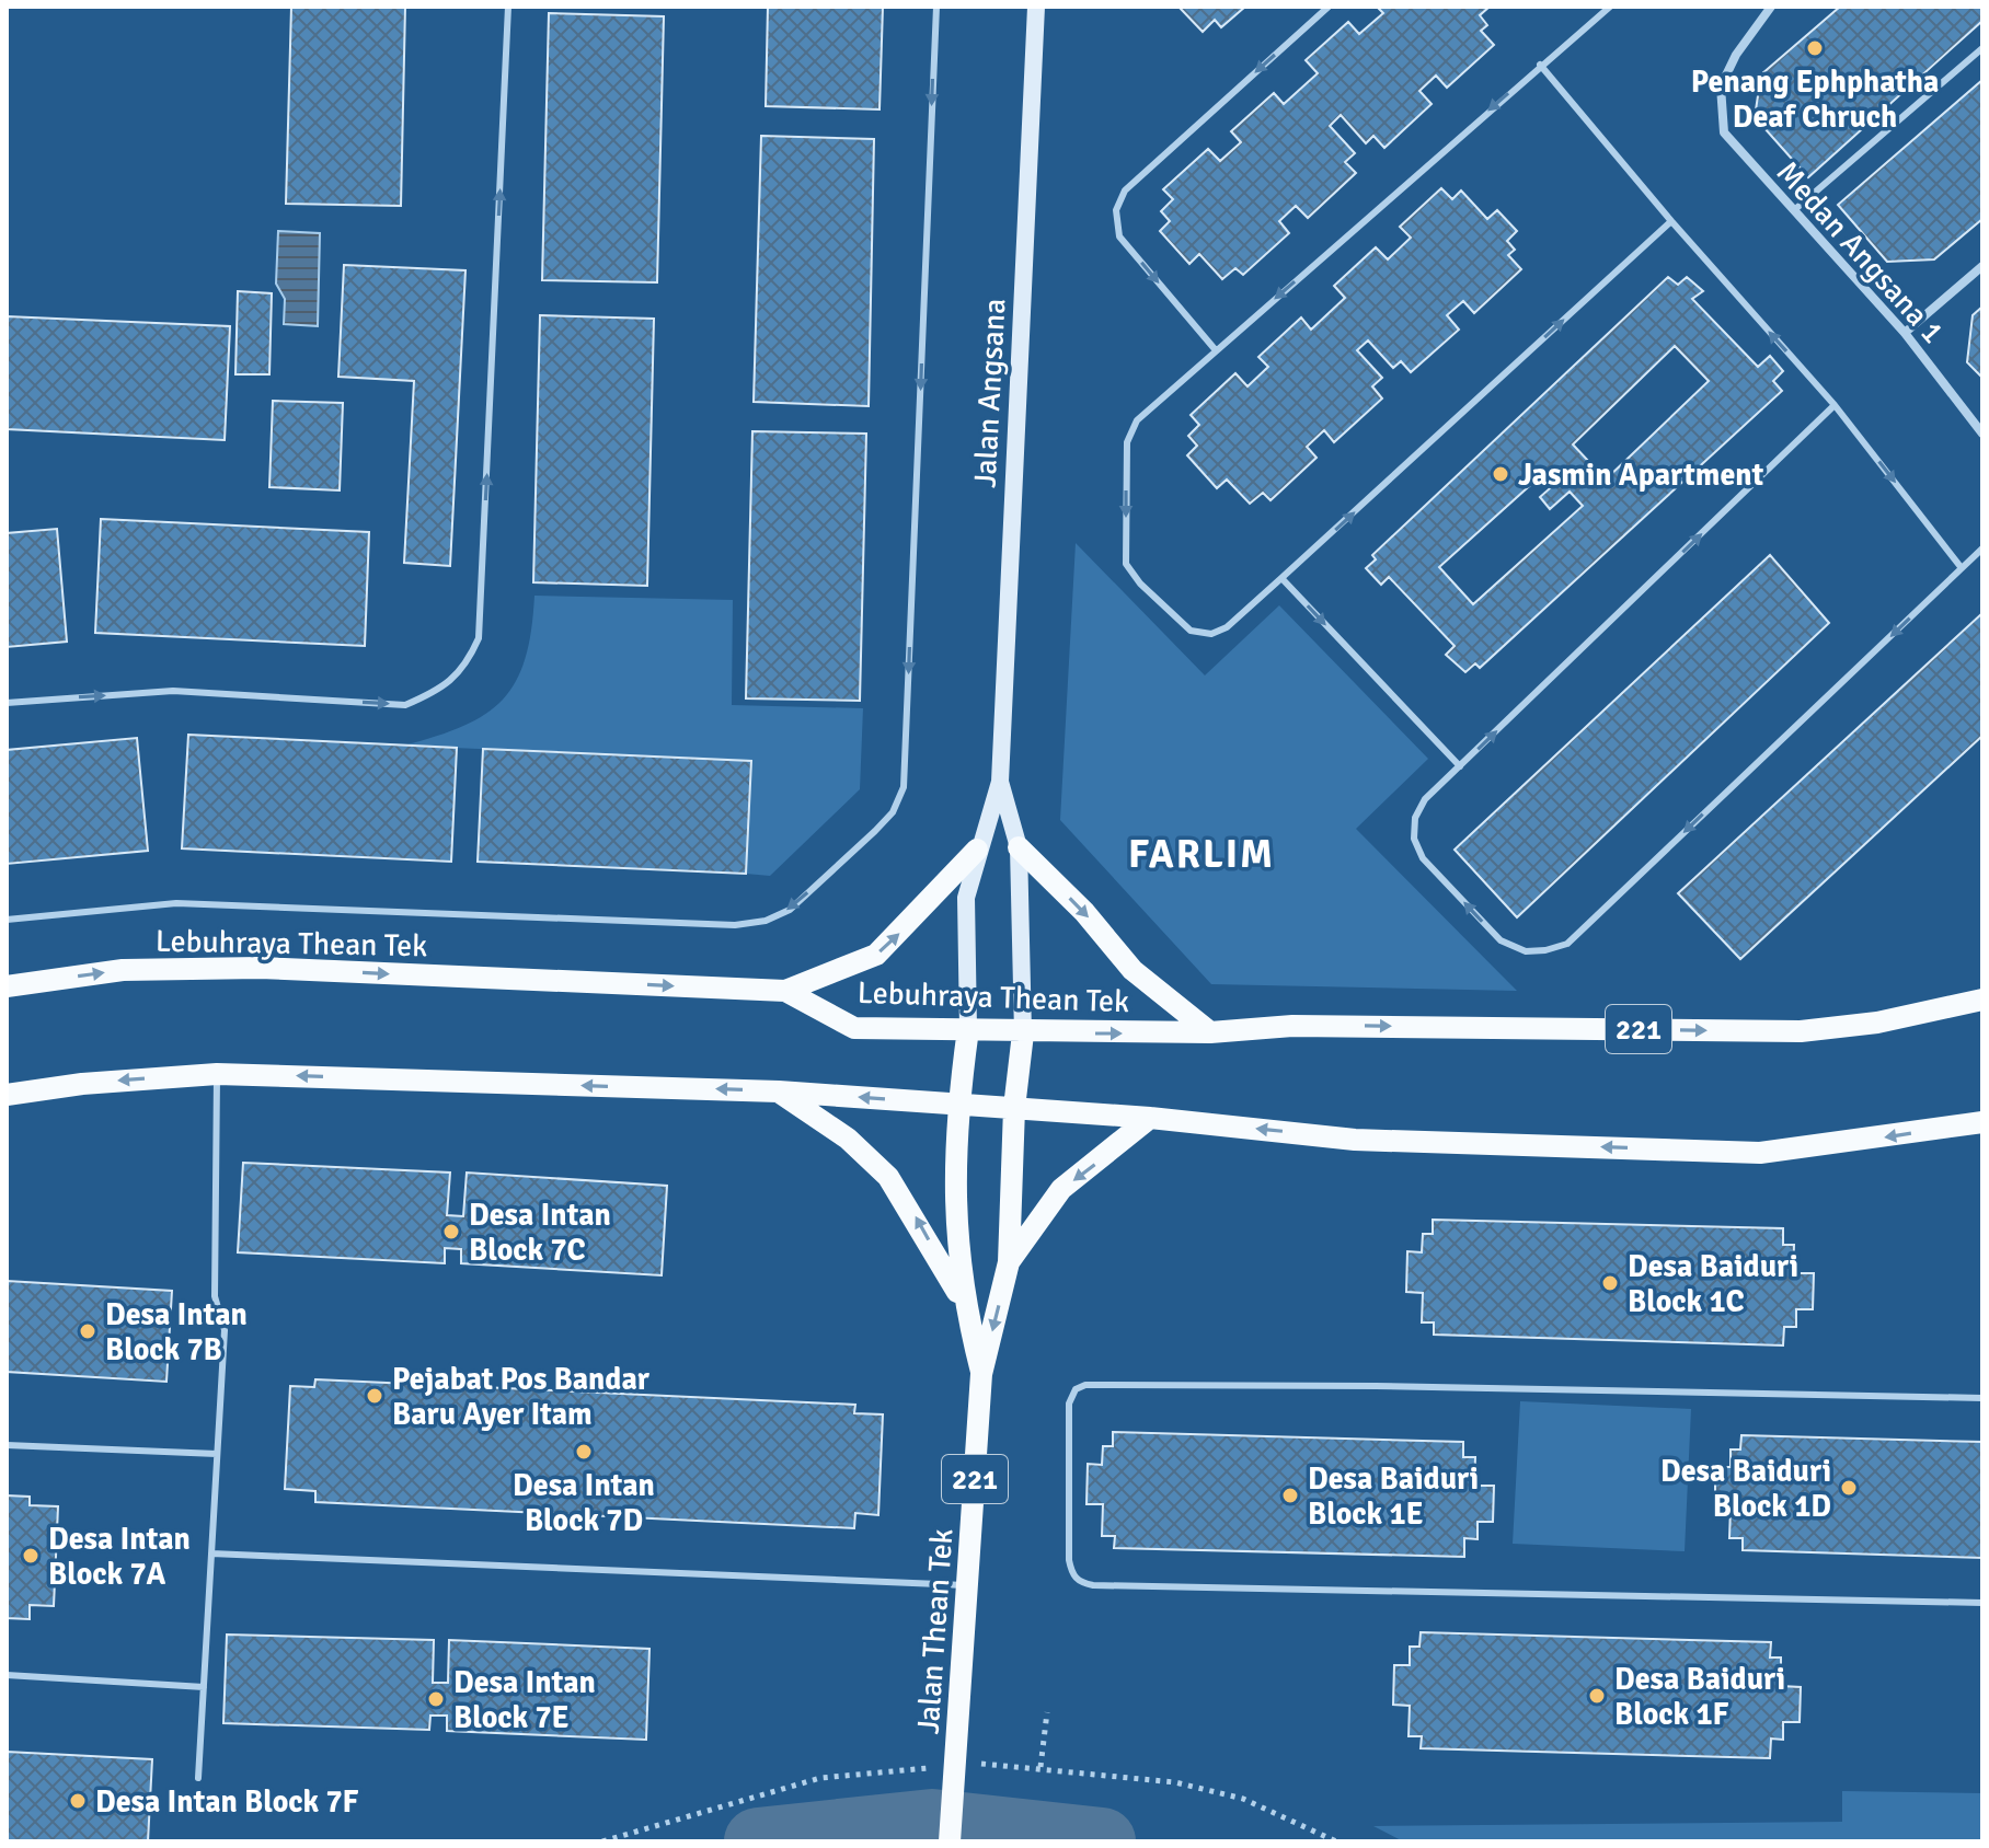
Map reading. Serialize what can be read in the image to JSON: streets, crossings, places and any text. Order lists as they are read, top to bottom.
{
  "streets": {
    "main road": [
      "Jalan Angsana",
      "Lebuhraya Thean Tek",
      "221",
      "Jalan Thean Tek"
    ],
    "street": ["Medan Angsana 1"]
  },
  "crossings": [
    ["Jalan Angsana", "Lebuhraya Thean Tek"],
    ["Jalan Angsana", "Jalan Thean Tek"],
    ["Lebuhraya Thean Tek", "Jalan Thean Tek"]
  ],
  "districts": ["FARLIM"],
  "places": [
    "Penang Ephphatha Deaf Chruch",
    "Jasmin Apartment",
    "Desa Intan Block 7C",
    "Desa Baiduri Block 1C",
    "Desa Intan Block 7B",
    "Pejabat Pos Bandar Baru Ayer Itam",
    "Desa Intan Block 7D",
    "Desa Baiduri Block 1D",
    "Desa Baiduri Block 1E",
    "Desa Intan Block 7A",
    "Desa Baiduri Block 1F",
    "Desa Intan Block 7E",
    "Desa Intan Block 7F"
  ]
}
